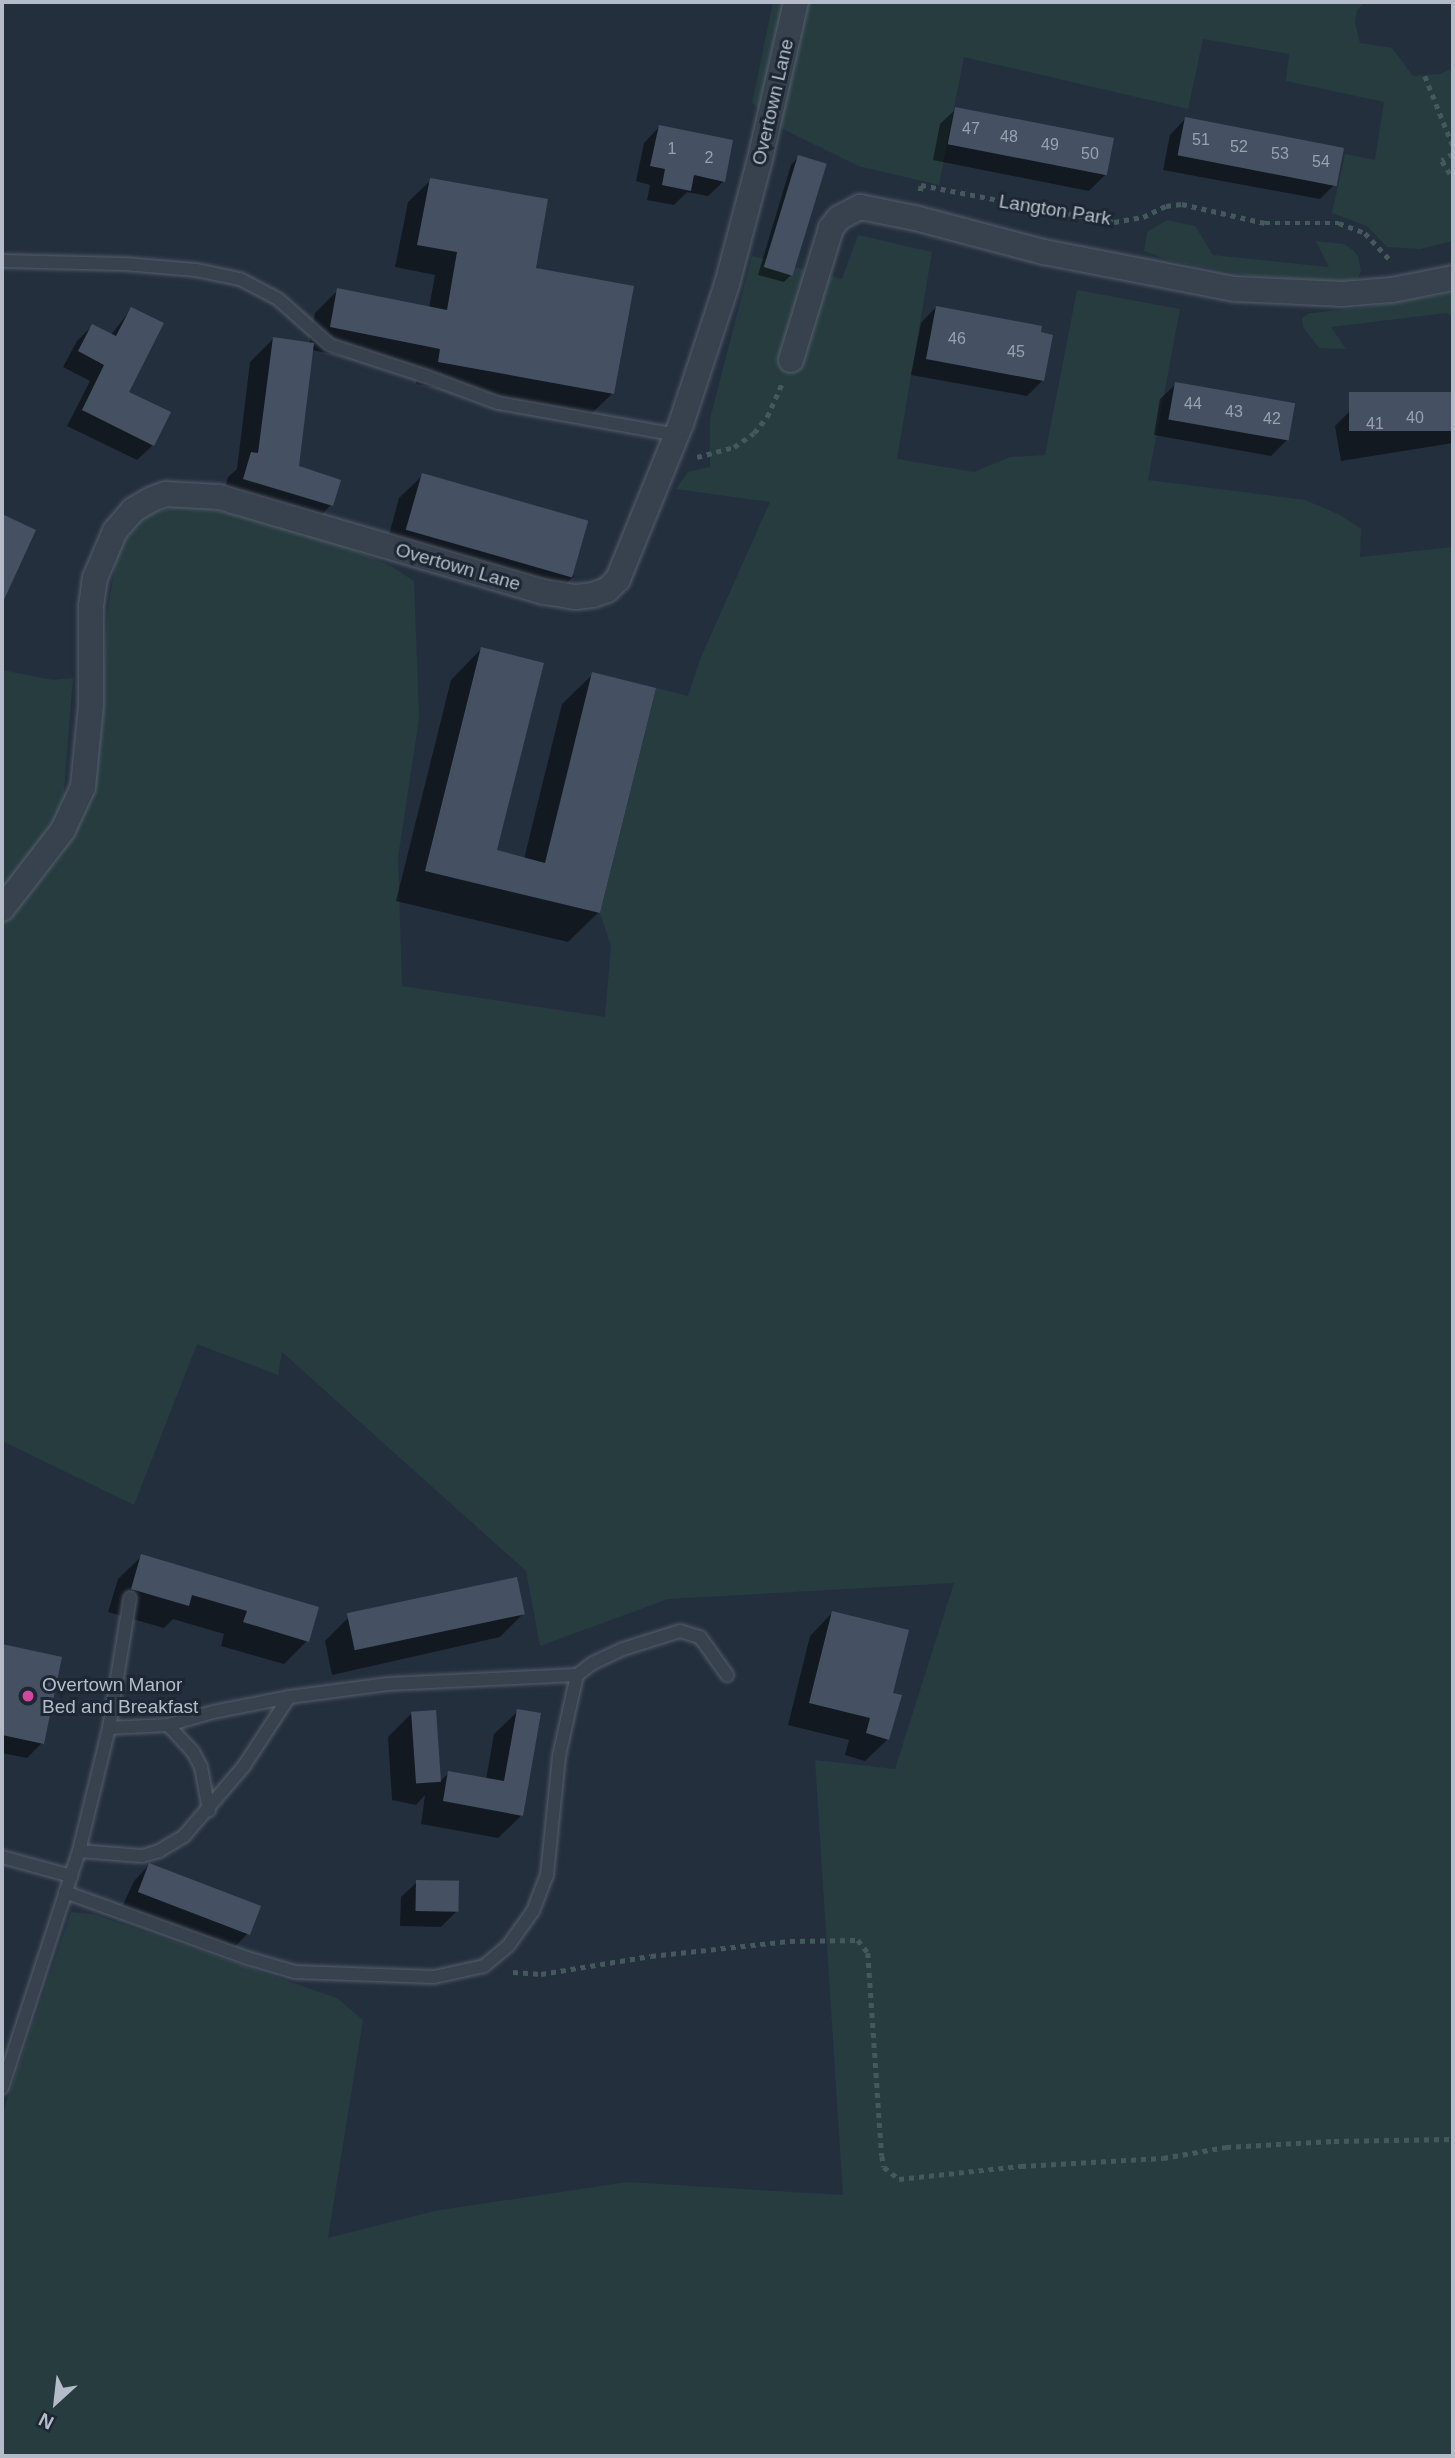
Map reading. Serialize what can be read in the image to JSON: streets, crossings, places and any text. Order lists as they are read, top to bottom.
{
  "streets": {
    "street": ["Overtown Lane", "Langton Park"]
  },
  "places": ["Overtown Manor Bed and Breakfast"],
  "house_numbers": [
    "47",
    "48",
    "51",
    "49",
    "52",
    "1",
    "50",
    "53",
    "2",
    "54",
    "46",
    "45",
    "44",
    "43",
    "40",
    "42",
    "41"
  ],
  "north": "bottom left"
}
